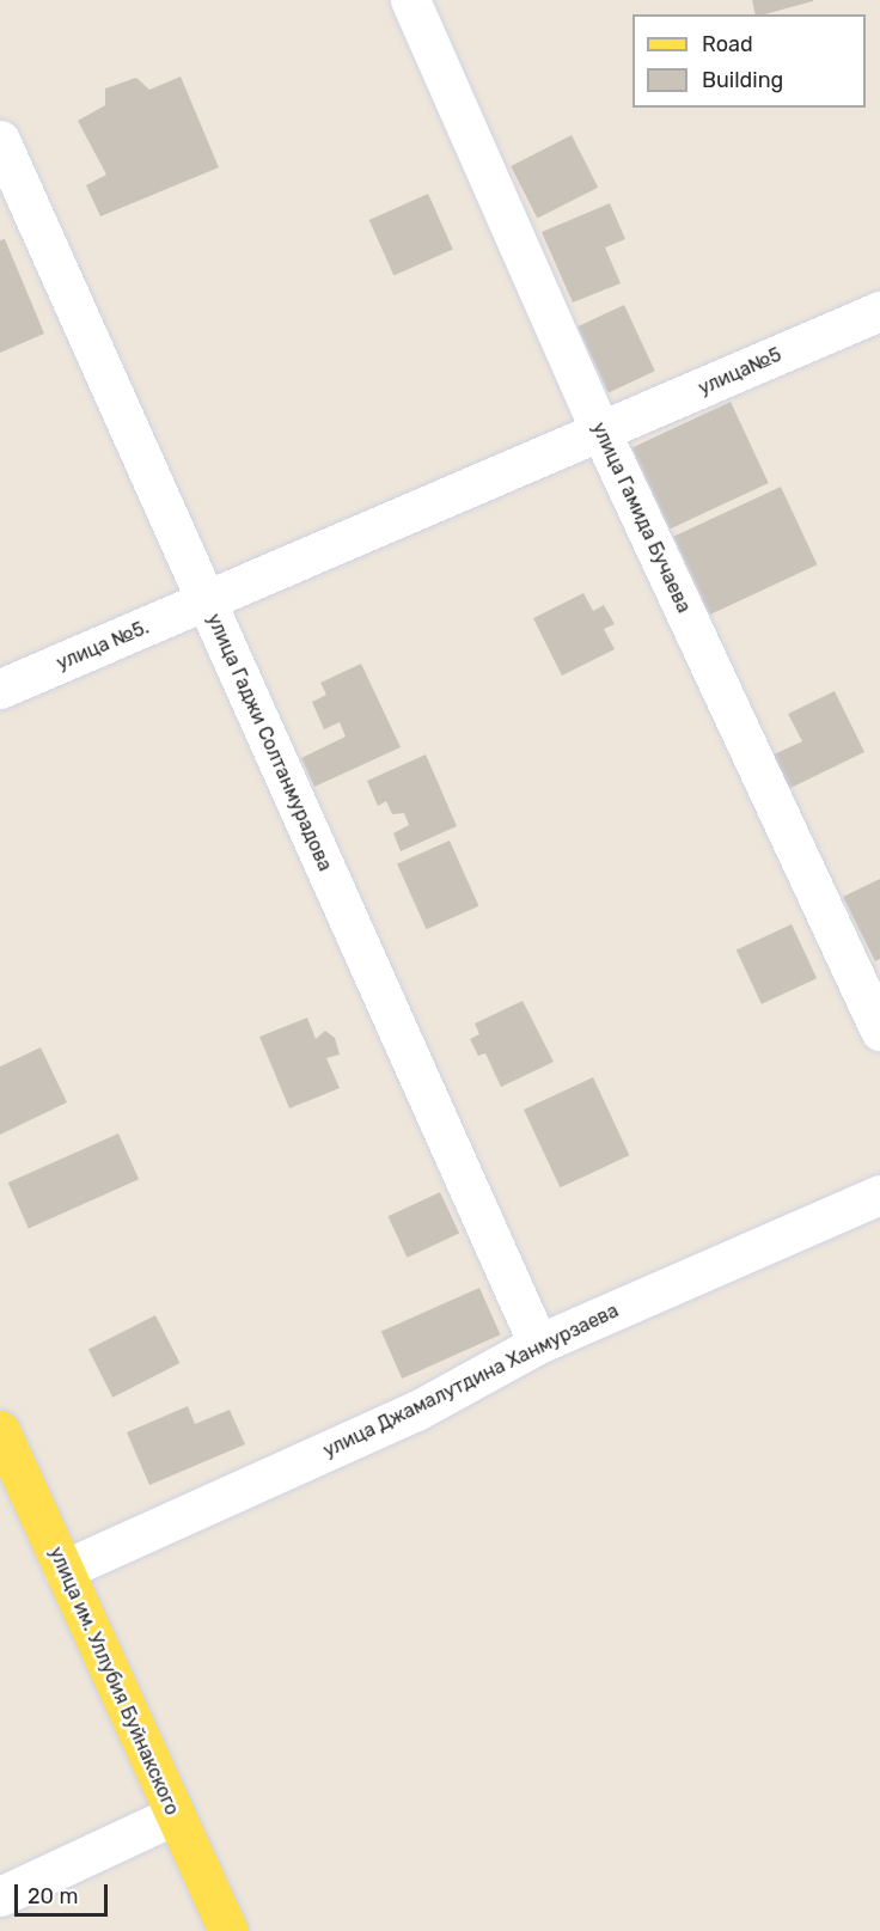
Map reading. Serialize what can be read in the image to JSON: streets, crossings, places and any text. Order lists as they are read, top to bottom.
{
  "streets": {
    "main road": ["улица им. Уллубия Буйнакского"],
    "street": [
      "улица№5",
      "улица Гамида Бучаева",
      "улица №5.",
      "улица Гаджи Солтанмурадова",
      "улица Джамалутдина Ханмурзаева"
    ]
  },
  "crossings": [
    ["улица№5", "улица Гамида Бучаева"],
    ["улица№5", "улица №5."],
    ["улица№5", "улица Гаджи Солтанмурадова"],
    ["улица №5.", "улица Гаджи Солтанмурадова"],
    ["улица Гаджи Солтанмурадова", "улица Джамалутдина Ханмурзаева"],
    ["улица Джамалутдина Ханмурзаева", "улица им. Уллубия Буйнакского"]
  ],
  "legend": ["Road", "Building"],
  "scale_bar": "20 m"
}
